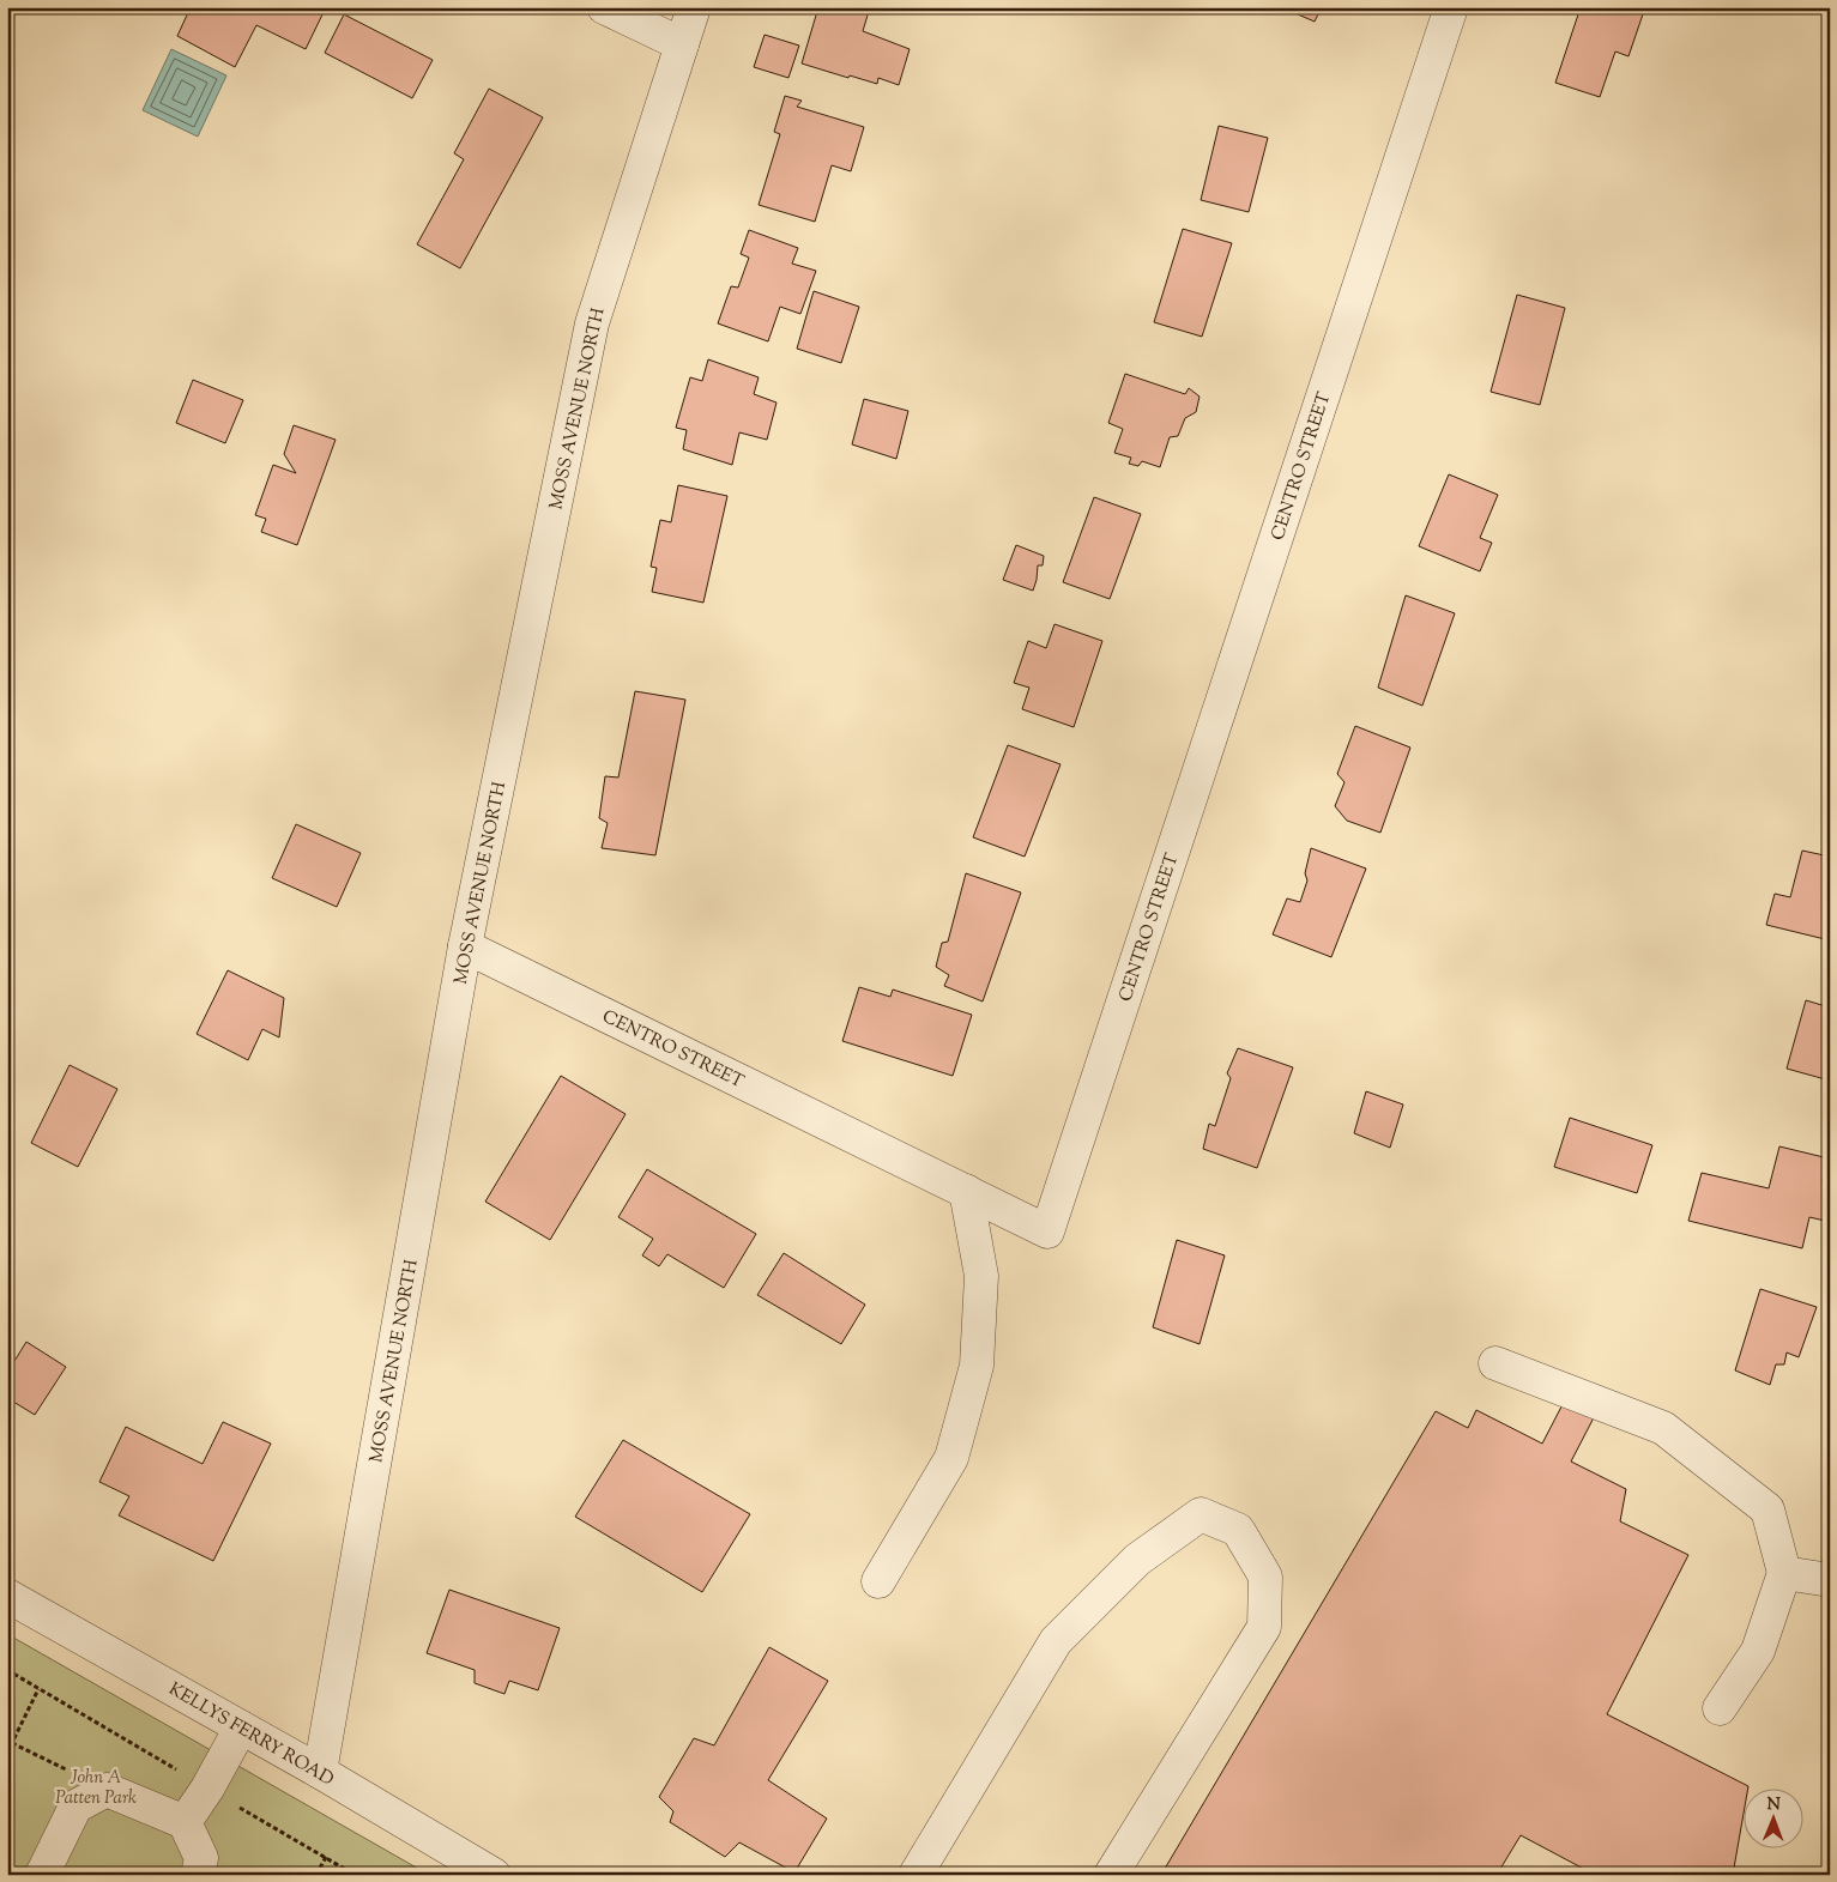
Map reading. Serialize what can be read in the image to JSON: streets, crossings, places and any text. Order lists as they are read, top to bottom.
{
  "streets": {
    "street": ["MOSS AVENUE NORTH", "CENTRO STREET", "KELLYS FERRY ROAD"]
  },
  "crossings": [
    ["MOSS AVENUE NORTH", "CENTRO STREET"],
    ["MOSS AVENUE NORTH", "KELLYS FERRY ROAD"]
  ],
  "parks": ["John A Patten Park"],
  "north": "top"
}
